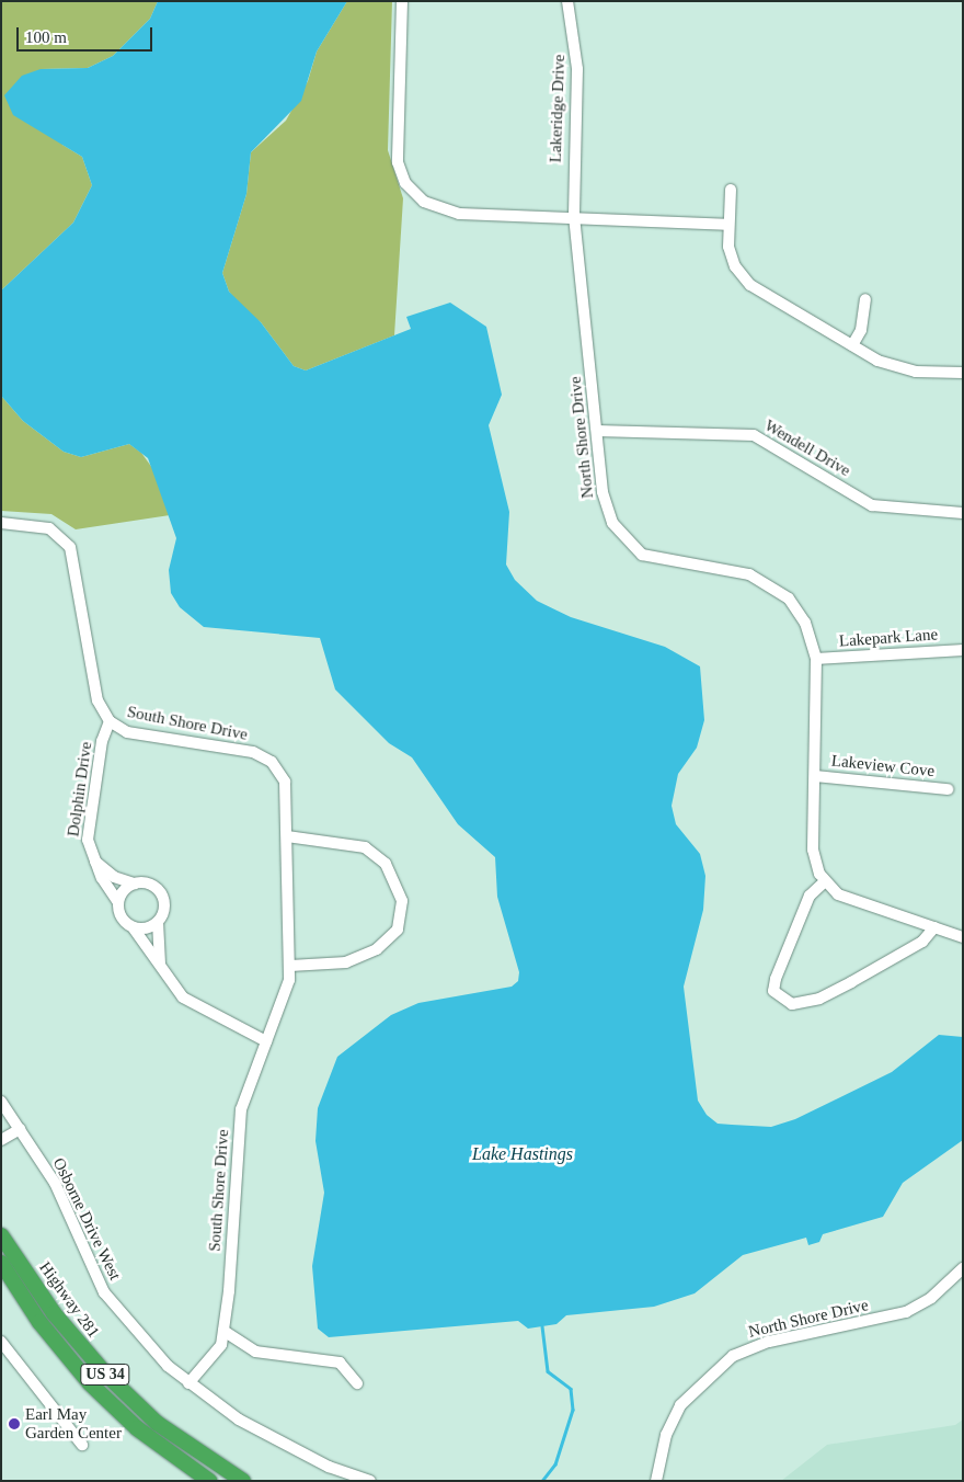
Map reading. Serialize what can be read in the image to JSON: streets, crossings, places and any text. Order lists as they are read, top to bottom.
{
  "streets": {
    "highway": ["Highway 281", "US 34"],
    "street": [
      "Lakeridge Drive",
      "North Shore Drive",
      "Wendell Drive",
      "Lakepark Lane",
      "South Shore Drive",
      "Lakeview Cove",
      "Dolphin Drive",
      "Osborne Drive West"
    ]
  },
  "crossings": [
    ["Lakeridge Drive", "North Shore Drive"],
    ["North Shore Drive", "Wendell Drive"],
    ["North Shore Drive", "Lakepark Lane"],
    ["North Shore Drive", "Lakeview Cove"],
    ["South Shore Drive", "Dolphin Drive"],
    ["South Shore Drive", "Osborne Drive West"]
  ],
  "water": ["Lake Hastings"],
  "places": ["Earl May Garden Center"],
  "scale_bar": "100 m"
}
